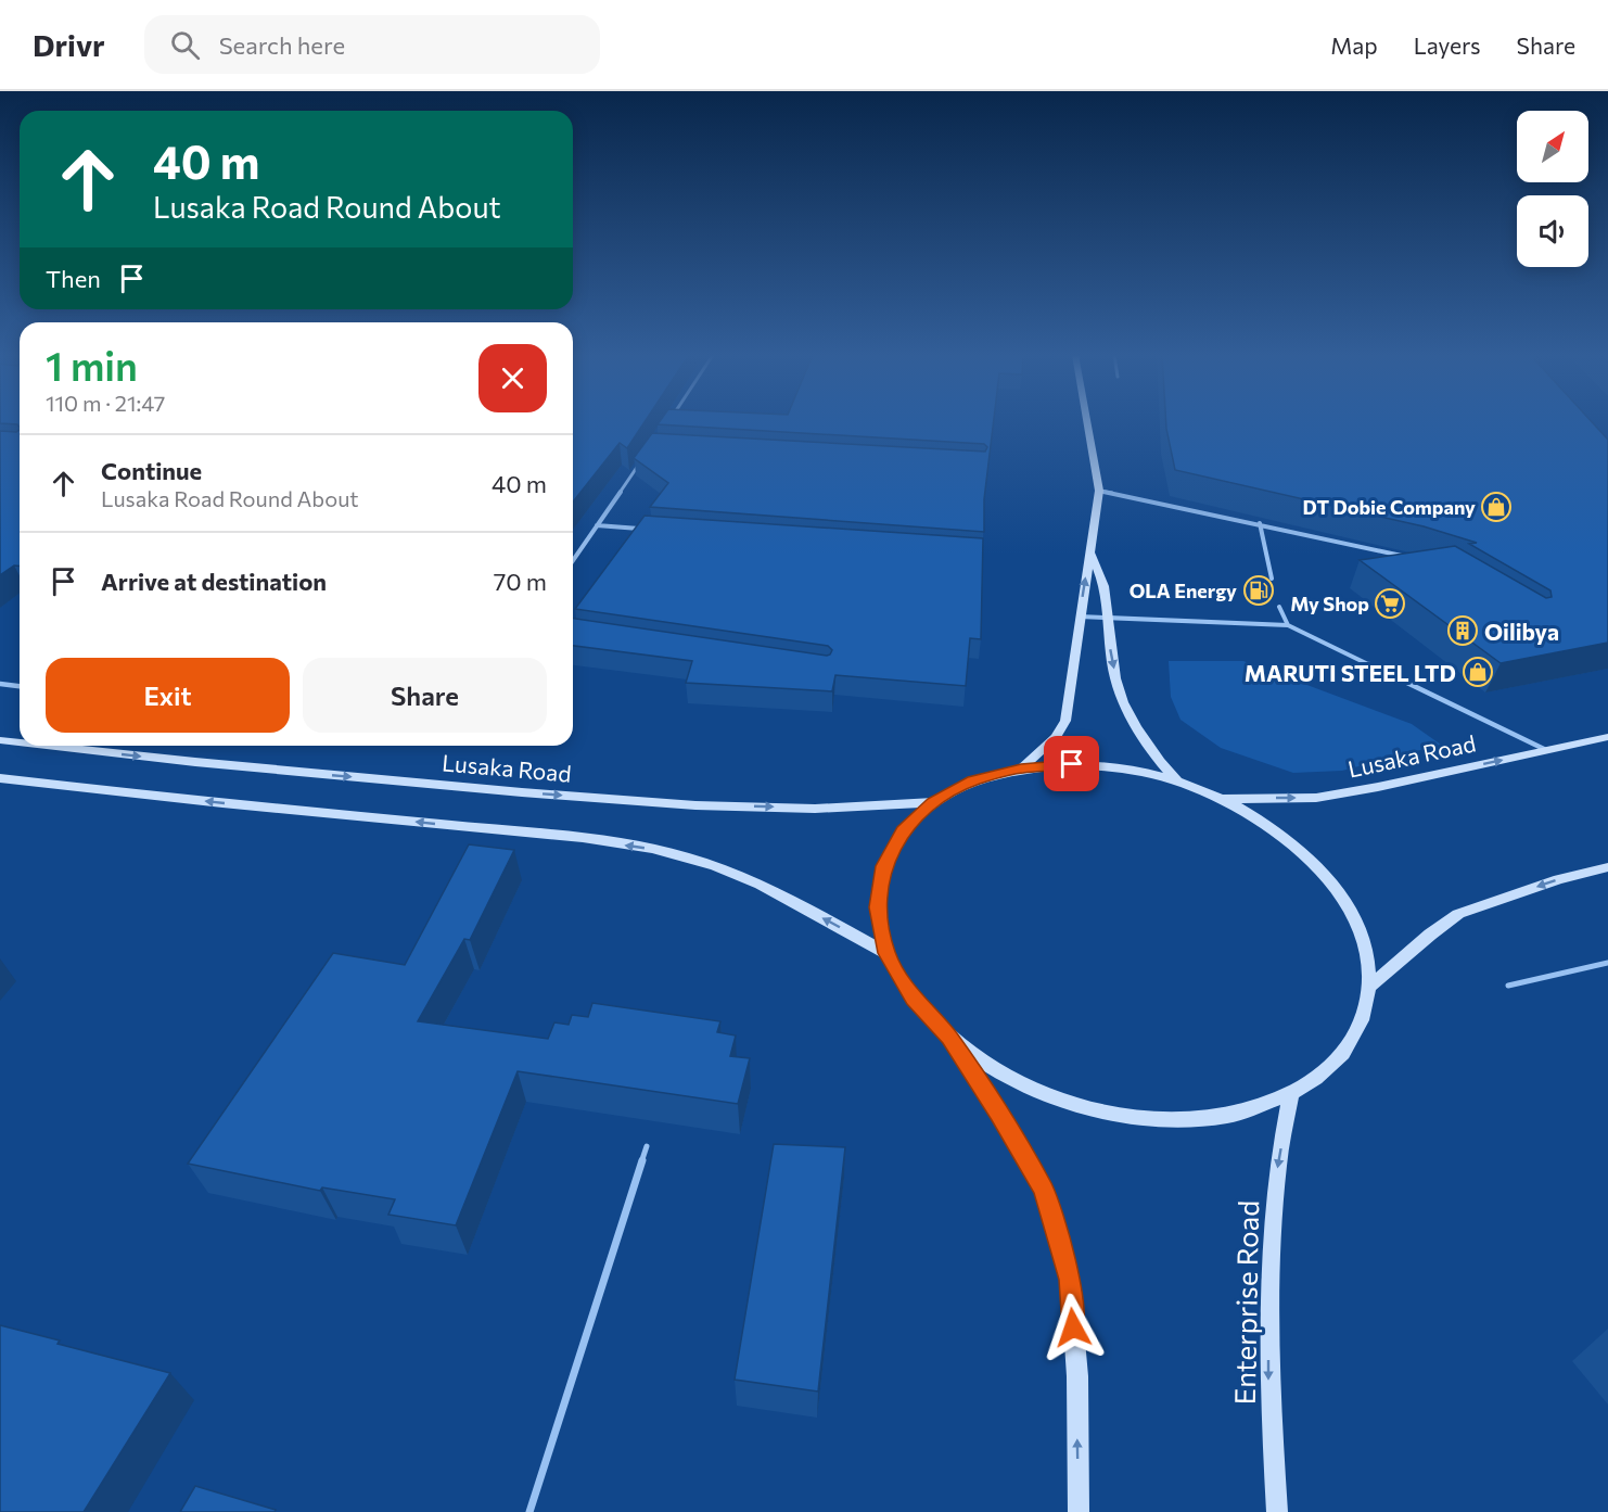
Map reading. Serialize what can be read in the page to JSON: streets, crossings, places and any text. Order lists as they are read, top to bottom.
{
  "streets": {
    "main road": ["Lusaka Road", "Enterprise Road"]
  },
  "one_way": ["Enterprise Road"],
  "places": {
    "shop": ["DT Dobie Company", "MARUTI STEEL LTD"],
    "fuel station": ["OLA Energy"],
    "supermarket": ["My Shop"],
    "building": ["Oilibya"]
  },
  "north": "top right",
  "page": {
    "header": "Drivr",
    "search": "Search here",
    "nav": ["Map", "Layers", "Share"],
    "turn": ["40 m", "Lusaka Road Round About"],
    "then": "Then",
    "heading": ["1 min", "110 m · 21:47"],
    "list": [
      {
        "name": "Continue",
        "note": "Lusaka Road Round About",
        "value": "40 m"
      },
      {
        "name": "Arrive at destination",
        "value": "70 m"
      }
    ],
    "buttons": ["Exit", "Share"]
  }
}
